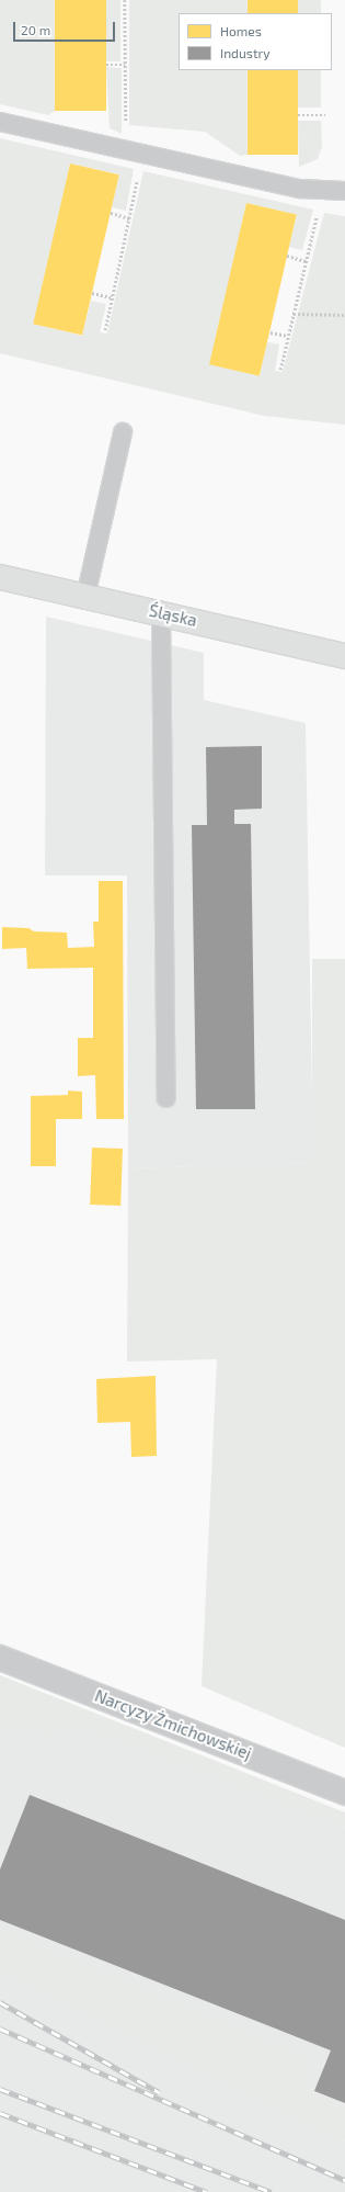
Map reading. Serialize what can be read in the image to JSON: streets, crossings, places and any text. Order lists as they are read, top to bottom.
{
  "streets": {
    "street": ["Śląska", "Narcyzy Żmichowskiej"]
  },
  "legend": ["Homes", "Industry"],
  "scale_bar": "20 m"
}
